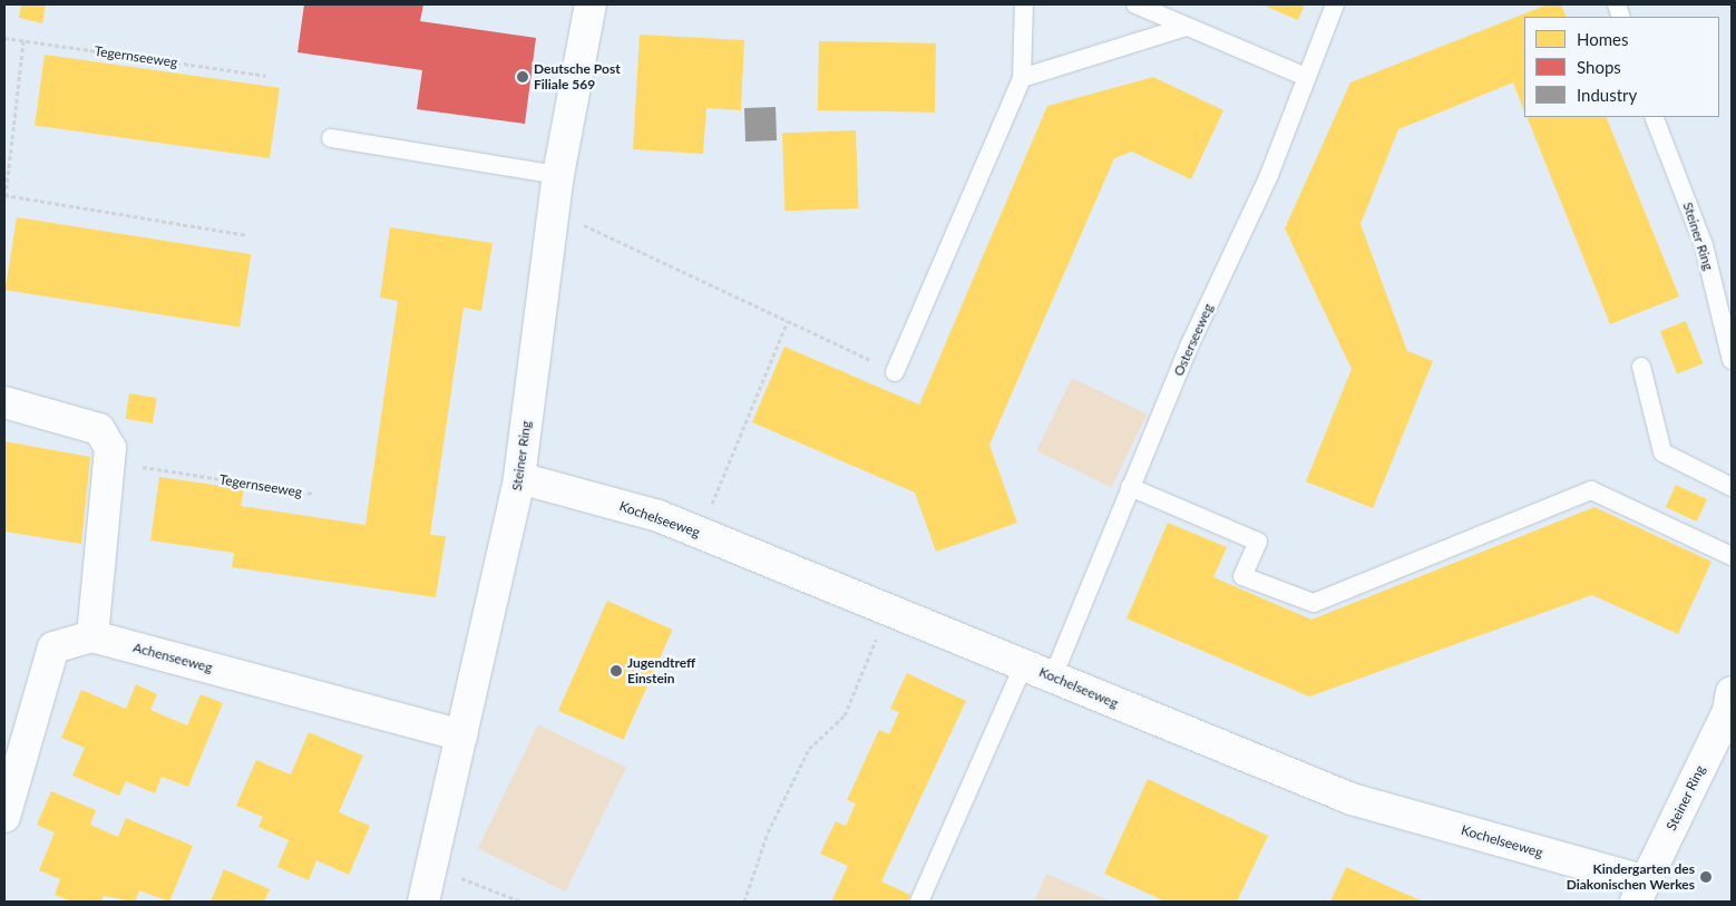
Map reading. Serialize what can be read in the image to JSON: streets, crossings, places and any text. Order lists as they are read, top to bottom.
{
  "streets": {
    "street": ["Steiner Ring", "Kochelseeweg", "Achenseeweg"],
    "lane": ["Osterseeweg"],
    "path": ["Tegernseeweg"]
  },
  "crossings": [
    ["Steiner Ring", "Kochelseeweg"],
    ["Steiner Ring", "Achenseeweg"],
    ["Osterseeweg", "Kochelseeweg"]
  ],
  "places": ["Deutsche Post Filiale 569", "Jugendtreff Einstein", "Kindergarten des Diakonischen Werkes"],
  "legend": ["Homes", "Shops", "Industry"]
}
